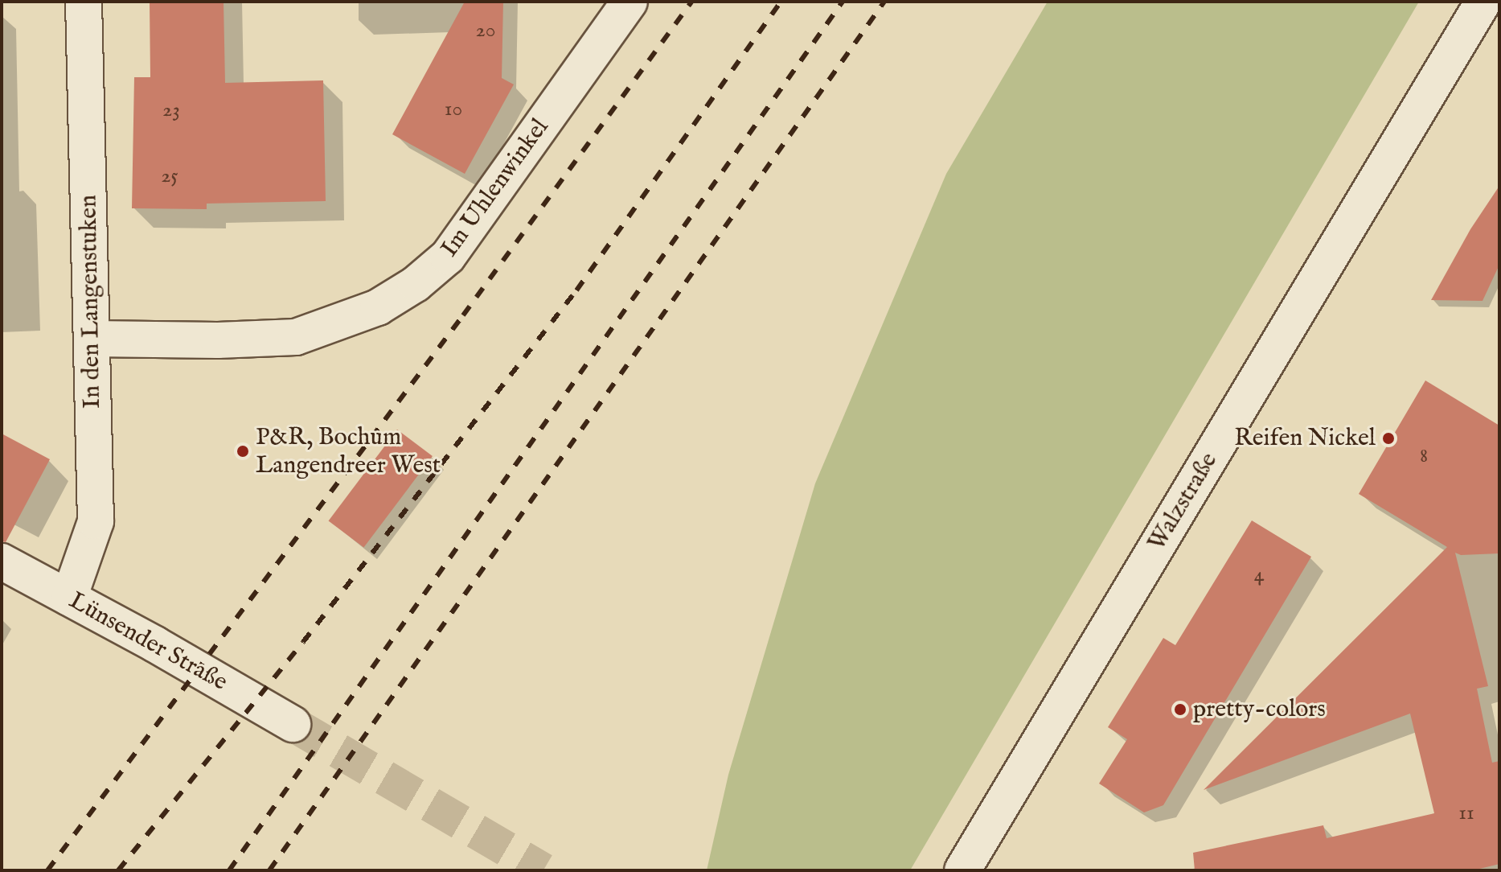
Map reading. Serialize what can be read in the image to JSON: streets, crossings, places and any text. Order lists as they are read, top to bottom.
{
  "streets": {
    "street": [
      "Im Uhlenwinkel",
      "In den Langenstuken",
      "Walzstraße",
      "Lünsender Straße"
    ]
  },
  "crossings": [
    ["Im Uhlenwinkel", "In den Langenstuken"],
    ["In den Langenstuken", "Lünsender Straße"]
  ],
  "places": ["Reifen Nickel", "P&R, Bochum Langendreer West", "pretty-colors"],
  "house_numbers": [
    "20",
    "10",
    "23",
    "25",
    "8",
    "4",
    "11"
  ]
}
